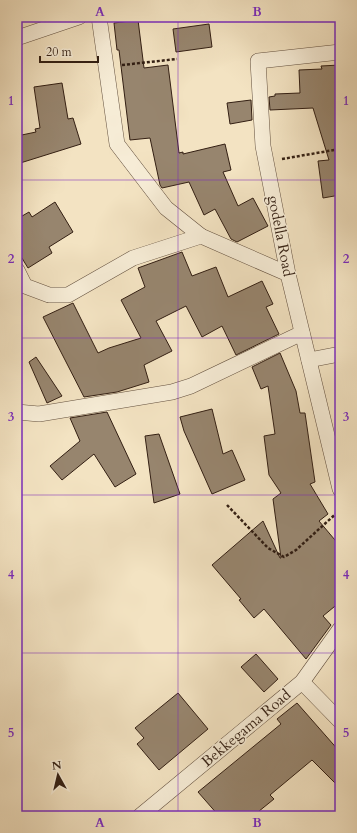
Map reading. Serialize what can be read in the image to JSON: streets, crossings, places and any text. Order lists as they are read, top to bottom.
{
  "streets": {
    "street": ["godella Road", "Bekkegama Road"]
  },
  "scale_bar": "20 m",
  "north": "top",
  "grid": {
    "columns": ["A", "B"],
    "rows": [
      "1",
      "2",
      "3",
      "4",
      "5"
    ]
  }
}
